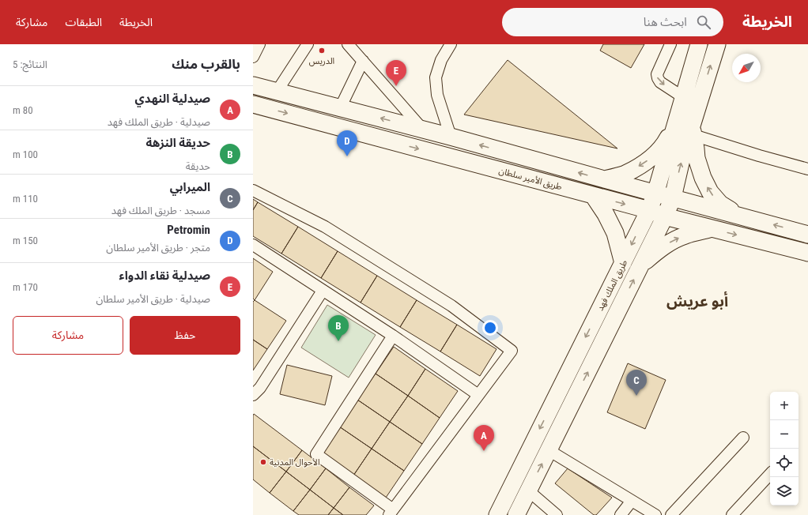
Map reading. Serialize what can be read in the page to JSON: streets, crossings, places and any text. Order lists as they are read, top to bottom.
{
  "streets": {
    "highway": ["طريق الأمير سلطان", "طريق الملك فهد"]
  },
  "crossings": [
    ["طريق الأمير سلطان", "طريق الملك فهد"]
  ],
  "districts": ["أبو عريش"],
  "places": ["الدريس", "الأحوال المدنية"],
  "north": "bottom left",
  "page": {
    "header": "الخريطة",
    "search": "ابحث هنا",
    "nav": ["الخريطة", "الطبقات", "مشاركة"],
    "heading": ["بالقرب منك", "النتائج: 5"],
    "pins": [
      "E",
      "D",
      "B",
      "C",
      "A"
    ],
    "list": [
      {
        "mark": "A",
        "name": "صيدلية النهدي",
        "note": "صيدلية · طريق الملك فهد",
        "value": "80 m"
      },
      {
        "mark": "B",
        "name": "حديقة النزهة",
        "note": "حديقة",
        "value": "100 m"
      },
      {
        "mark": "C",
        "name": "الميرابي",
        "note": "مسجد · طريق الملك فهد",
        "value": "110 m"
      },
      {
        "mark": "D",
        "name": "Petromin",
        "note": "متجر · طريق الأمير سلطان",
        "value": "150 m"
      },
      {
        "mark": "E",
        "name": "صيدلية نقاء الدواء",
        "note": "صيدلية · طريق الأمير سلطان",
        "value": "170 m"
      }
    ],
    "buttons": ["حفظ", "مشاركة"],
    "map_buttons": ["+", "−"]
  }
}
